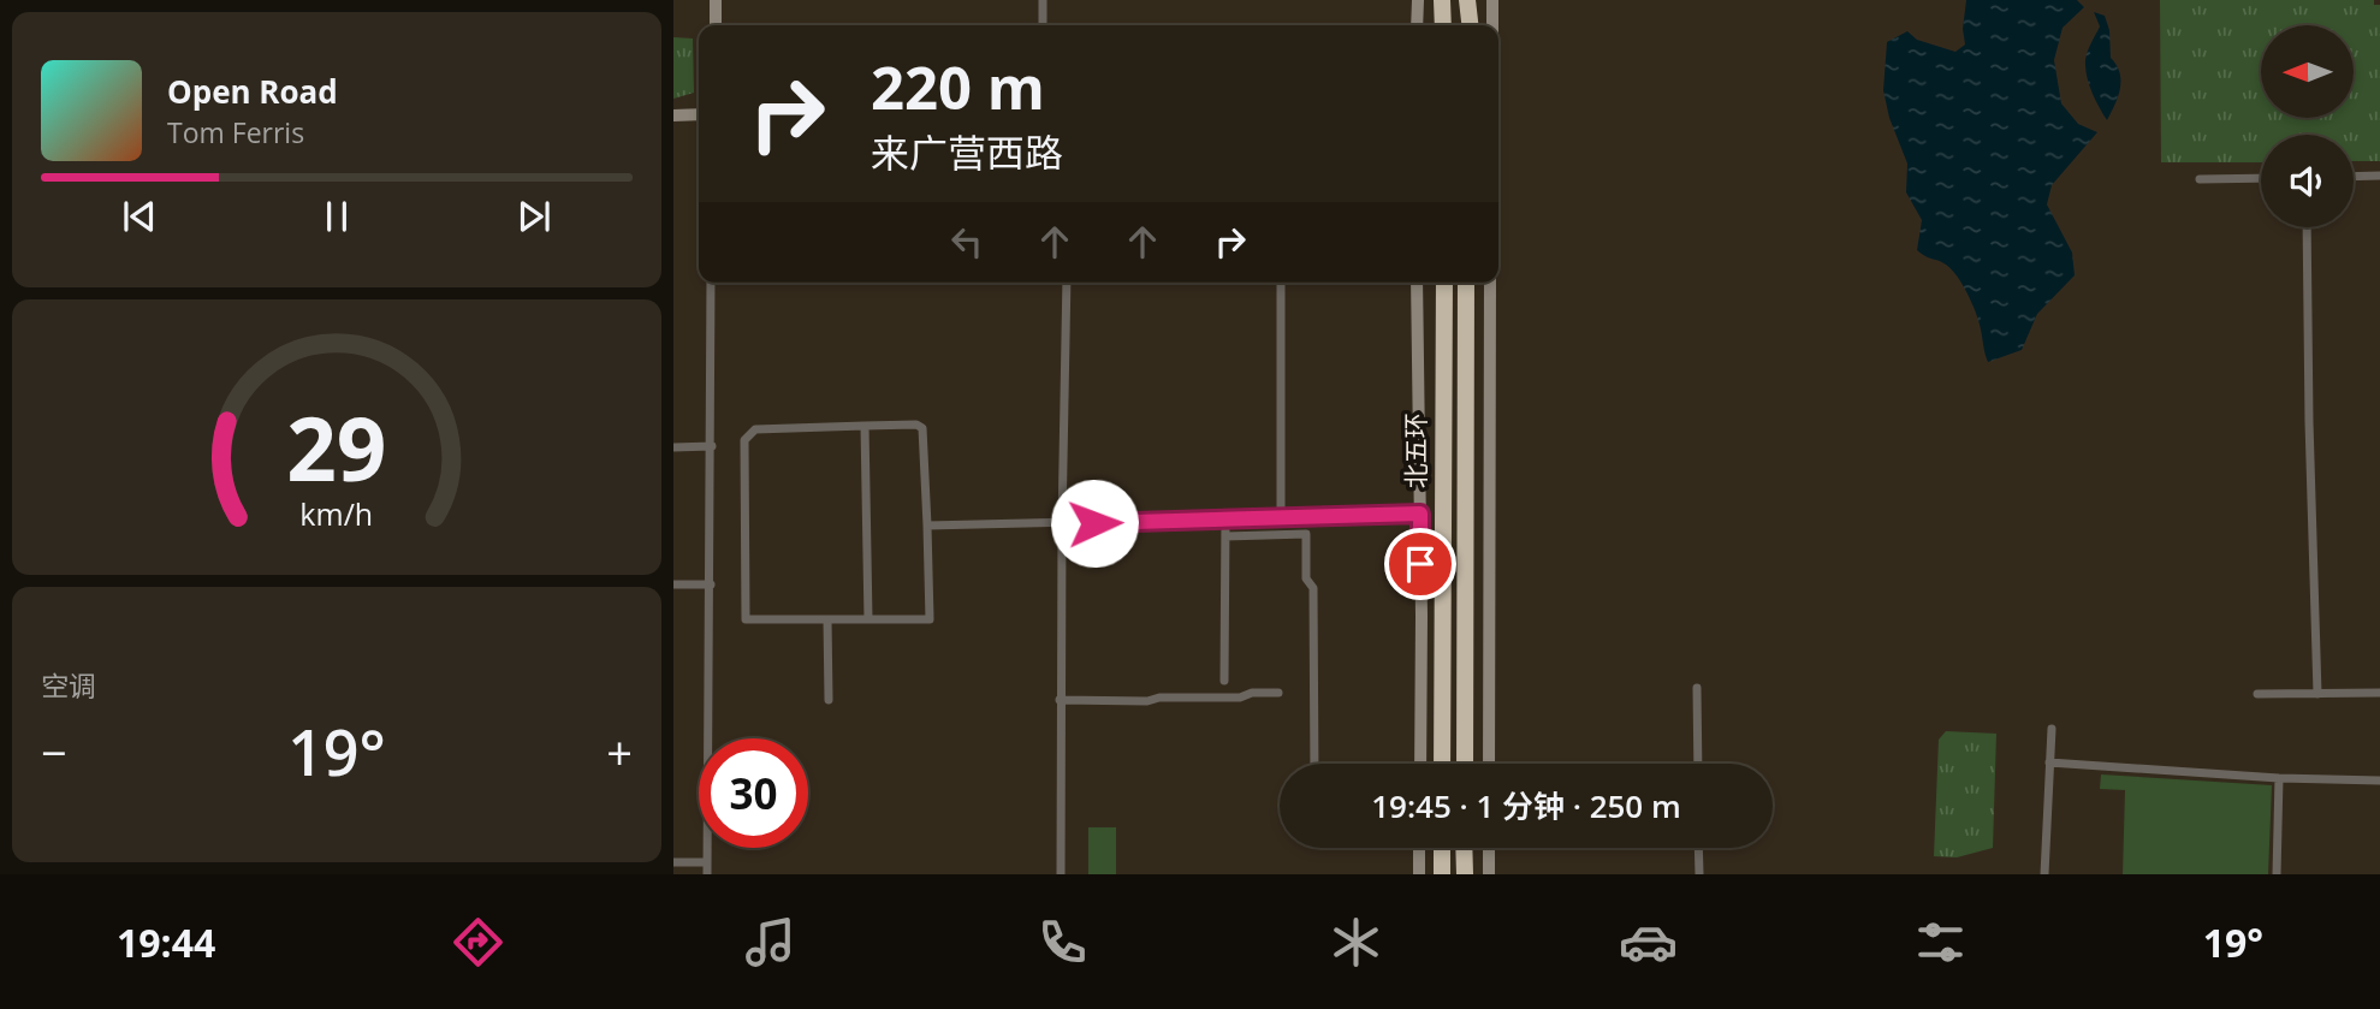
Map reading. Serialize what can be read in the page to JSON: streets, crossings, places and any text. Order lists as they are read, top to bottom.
{
  "streets": {
    "highway": ["北五环"]
  },
  "north": "left",
  "page": {
    "turn": ["220 m", "来广营西路"],
    "song": ["Open Road", "Tom Ferris"],
    "tile": "空调",
    "heat": ["−", "19°", "+"],
    "limit": "30",
    "trip": "19:45 · 1 分钟 · 250 m",
    "tabs": ["19:44", "19°"],
    "gauge": ["29", "km/h"]
  }
}
